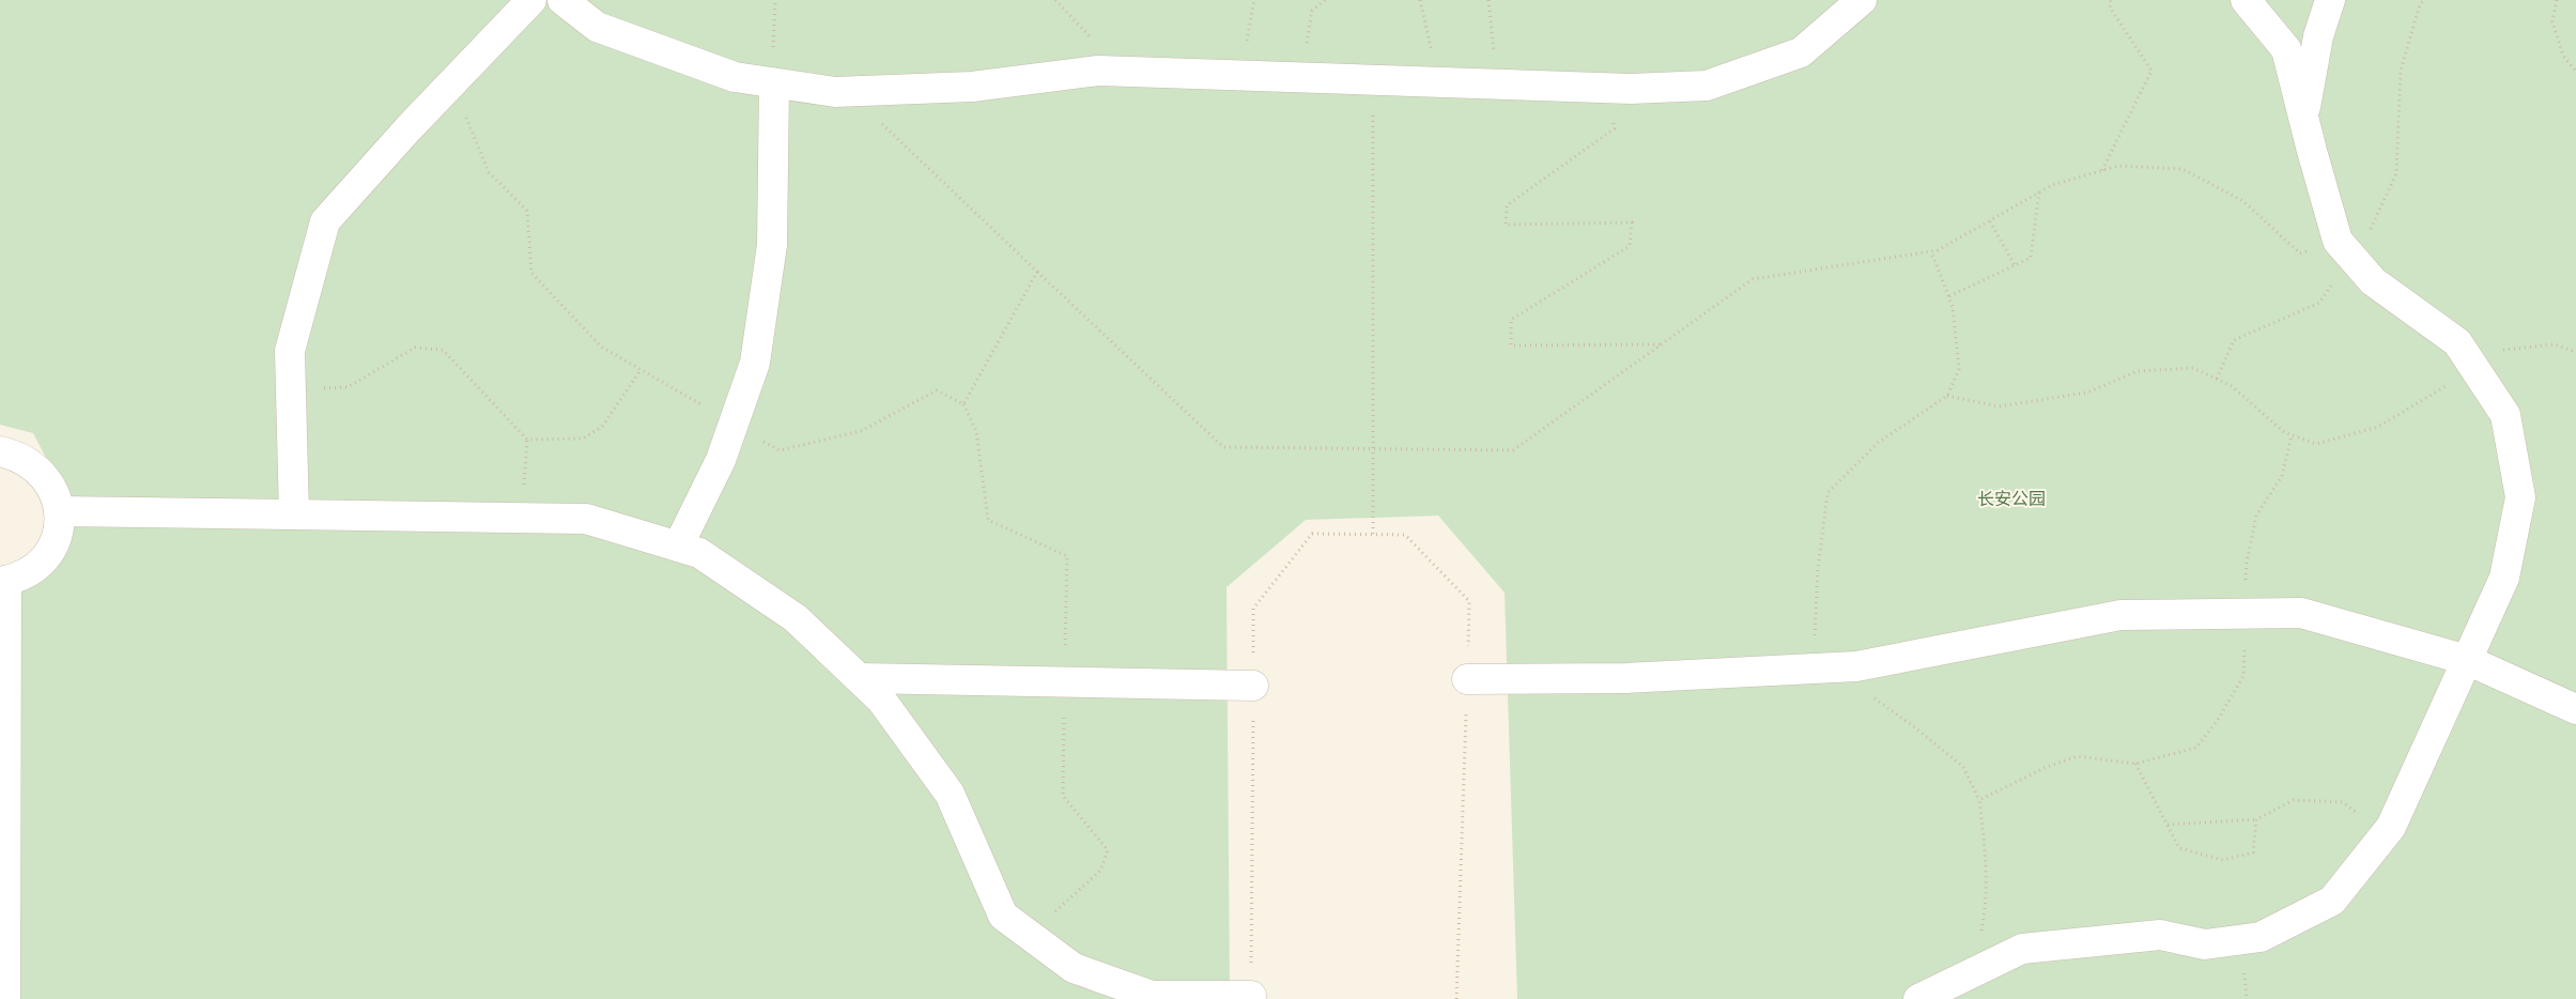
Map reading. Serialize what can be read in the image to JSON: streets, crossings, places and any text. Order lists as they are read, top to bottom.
{
  "parks": ["长安公园"]
}
